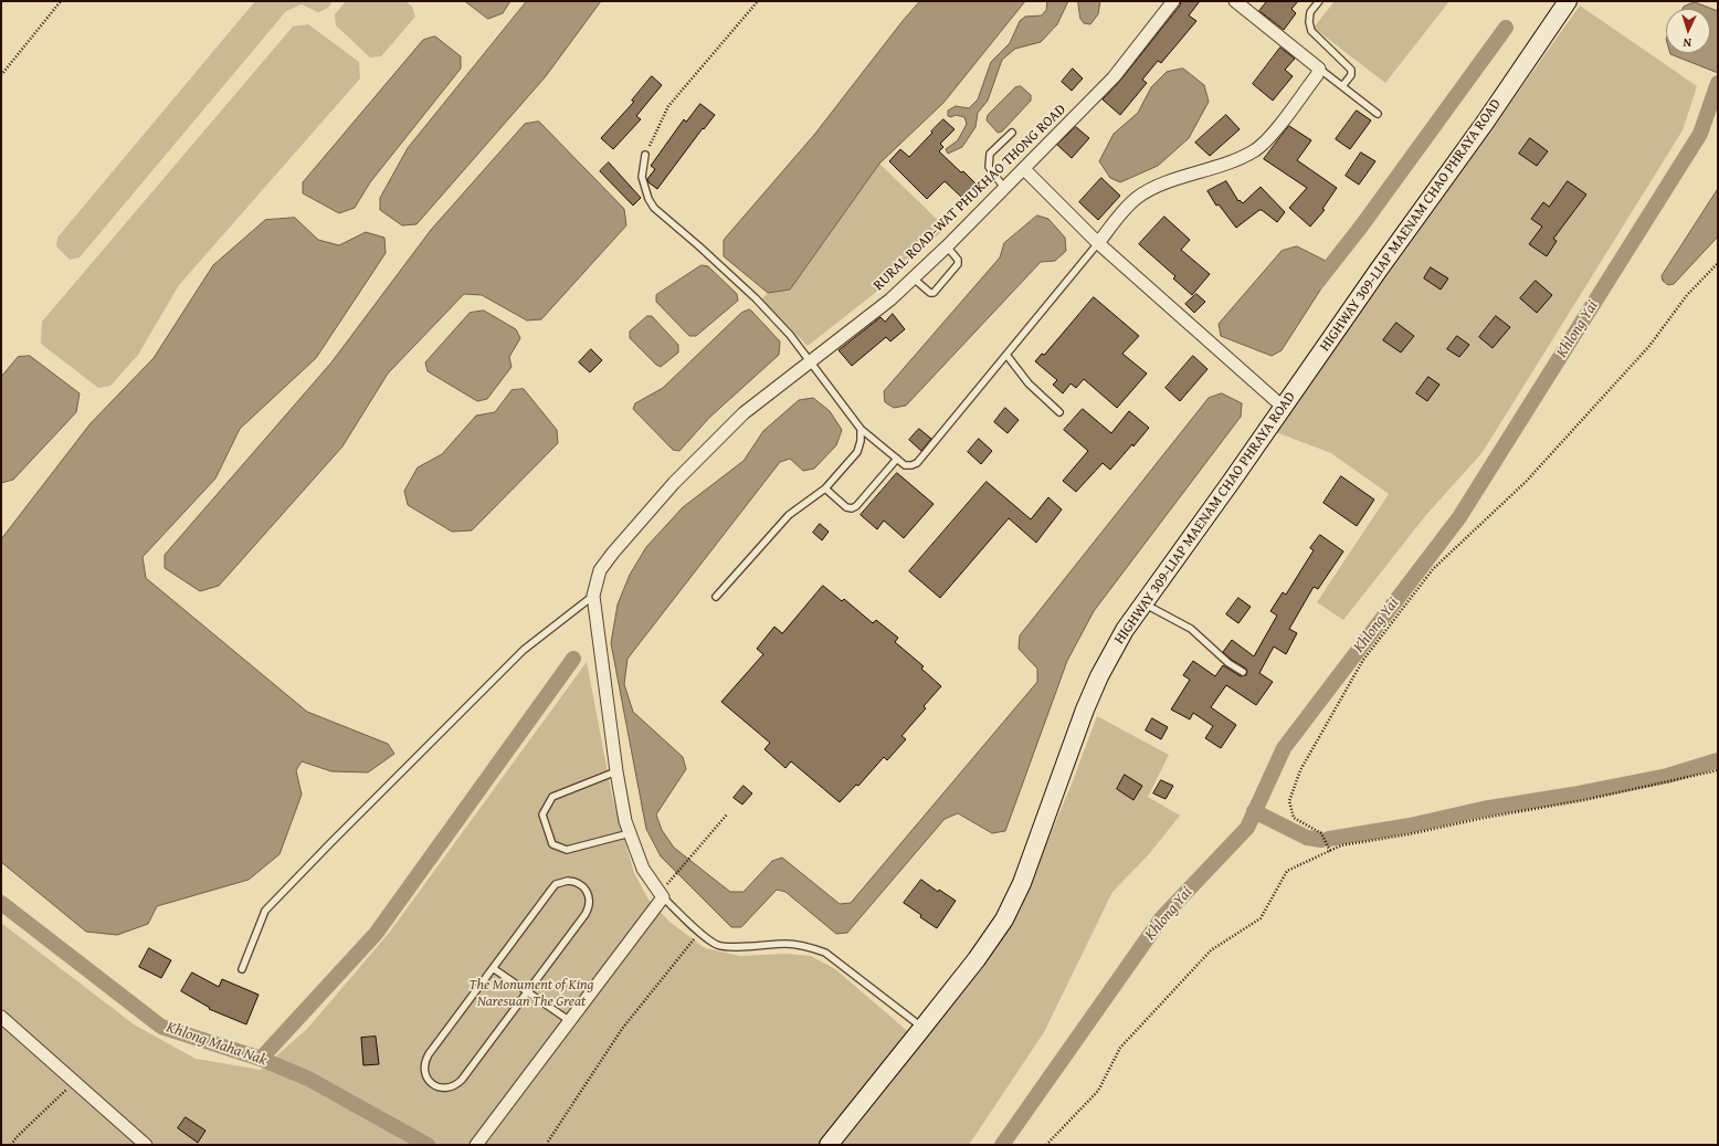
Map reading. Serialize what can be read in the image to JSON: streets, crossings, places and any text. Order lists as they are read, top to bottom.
{
  "streets": {
    "street": ["RURAL ROAD-WAT PHUKHAO THONG ROAD", "HIGHWAY 309-LIAP MAENAM CHAO PHRAYA ROAD"]
  },
  "water": ["Khlong Yai", "Khlong Maha Nak"],
  "parks": ["The Monument of King Naresuan The Great"],
  "north": "bottom"
}
